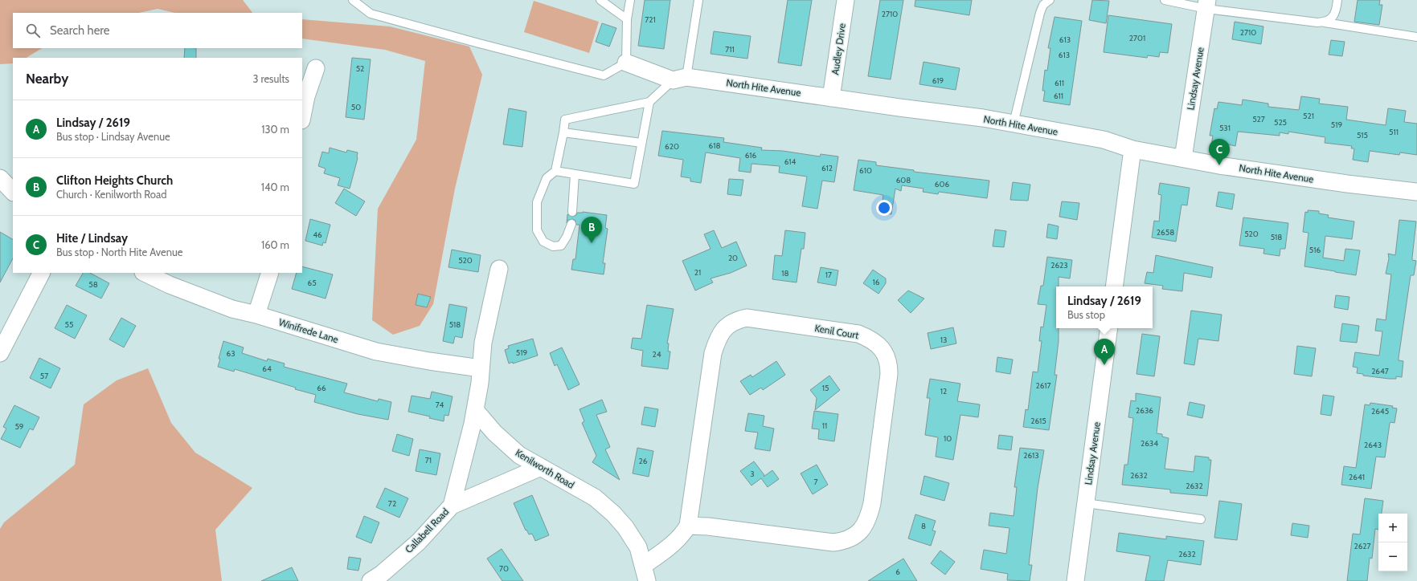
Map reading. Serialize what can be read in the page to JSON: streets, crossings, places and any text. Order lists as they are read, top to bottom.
{
  "streets": {
    "street": [
      "Audley Drive",
      "Lindsay Avenue",
      "North Hite Avenue",
      "Winifrede Lane",
      "Kenil Court",
      "Kenilworth Road",
      "Callabell Road"
    ]
  },
  "crossings": [
    ["Audley Drive", "North Hite Avenue"],
    ["Lindsay Avenue", "North Hite Avenue"],
    ["Kenil Court", "Kenilworth Road"],
    ["Kenilworth Road", "Callabell Road"]
  ],
  "house_numbers": [
    "2710",
    "721",
    "2710",
    "2701",
    "613",
    "711",
    "613",
    "52",
    "619",
    "611",
    "611",
    "50",
    "521",
    "527",
    "525",
    "519",
    "531",
    "511",
    "515",
    "618",
    "620",
    "616",
    "614",
    "612",
    "610",
    "608",
    "606",
    "2658",
    "520",
    "46",
    "518",
    "516",
    "20",
    "520",
    "2623",
    "21",
    "18",
    "17",
    "16",
    "65",
    "58",
    "55",
    "518",
    "13",
    "519",
    "63",
    "24",
    "64",
    "2647",
    "57",
    "2617",
    "66",
    "15",
    "12",
    "74",
    "2636",
    "2645",
    "2615",
    "11",
    "59",
    "10",
    "2634",
    "2643",
    "2613",
    "71",
    "26",
    "3",
    "2632",
    "2641",
    "7",
    "2632",
    "72",
    "8",
    "2627",
    "2632",
    "70",
    "6"
  ],
  "page": {
    "search": "Search here",
    "heading": ["Nearby", "3 results"],
    "list": [
      {
        "mark": "A",
        "name": "Lindsay / 2619",
        "note": "Bus stop · Lindsay Avenue",
        "value": "130 m"
      },
      {
        "mark": "B",
        "name": "Clifton Heights Church",
        "note": "Church · Kenilworth Road",
        "value": "140 m"
      },
      {
        "mark": "C",
        "name": "Hite / Lindsay",
        "note": "Bus stop · North Hite Avenue",
        "value": "160 m"
      }
    ],
    "pins": ["C", "B", "A"],
    "popup": ["Lindsay / 2619", "Bus stop"],
    "map_buttons": ["+", "−"]
  }
}
